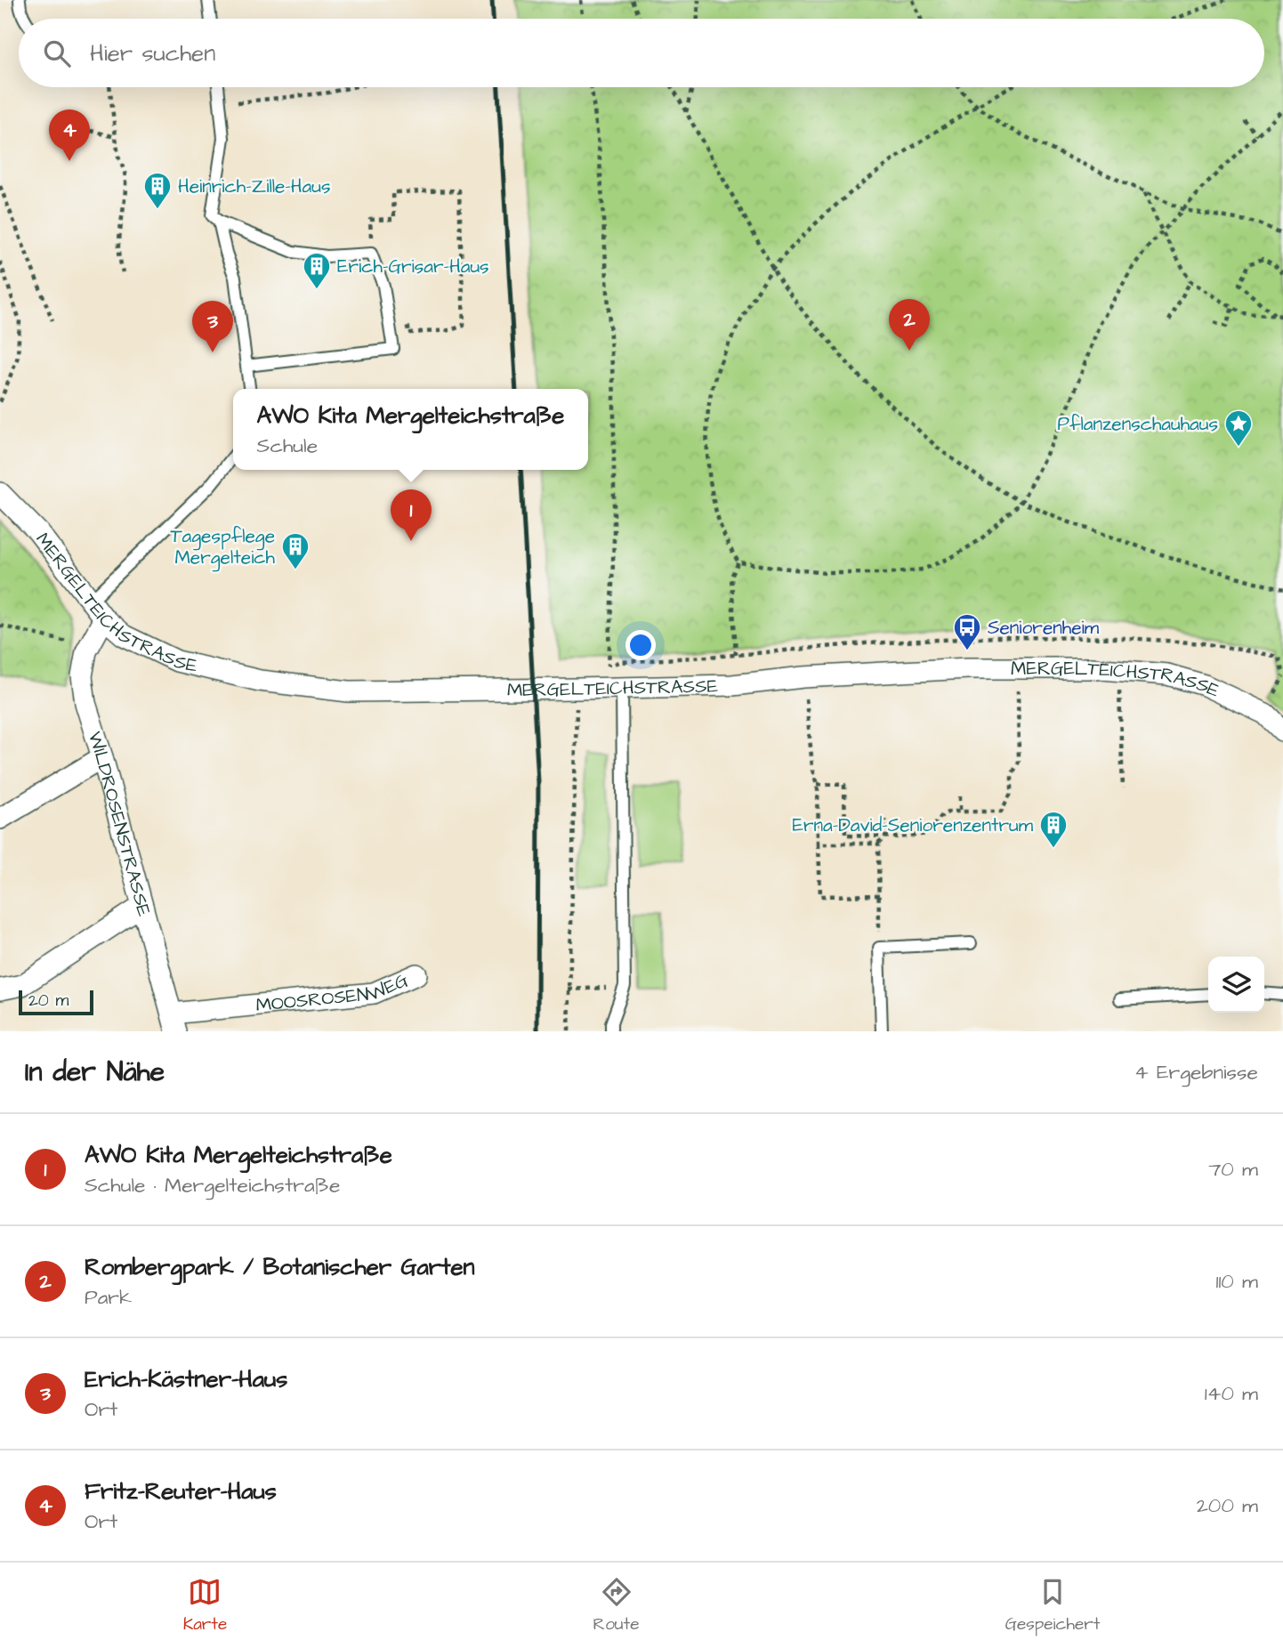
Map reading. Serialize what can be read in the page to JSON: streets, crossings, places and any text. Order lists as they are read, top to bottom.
{
  "streets": {
    "street": ["MERGELTEICHSTRASSE", "WILDROSENSTRASSE", "MOOSROSENWEG"]
  },
  "crossings": [
    ["MERGELTEICHSTRASSE", "WILDROSENSTRASSE"],
    ["WILDROSENSTRASSE", "MOOSROSENWEG"]
  ],
  "places": {
    "building": [
      "Heinrich-Zille-Haus",
      "Erich-Grisar-Haus",
      "Tagespflege Mergelteich",
      "Erna-David-Seniorenzentrum"
    ],
    "place": ["Pflanzenschauhaus"],
    "bus stop": ["Seniorenheim"]
  },
  "scale_bar": "20 m",
  "page": {
    "search": "Hier suchen",
    "pins": [
      "4",
      "2",
      "3",
      "1"
    ],
    "popup": ["AWO Kita Mergelteichstraße", "Schule"],
    "scale": "20 m",
    "heading": ["In der Nähe", "4 Ergebnisse"],
    "list": [
      {
        "mark": "1",
        "name": "AWO Kita Mergelteichstraße",
        "note": "Schule · Mergelteichstraße",
        "value": "70 m"
      },
      {
        "mark": "2",
        "name": "Rombergpark / Botanischer Garten",
        "note": "Park",
        "value": "110 m"
      },
      {
        "mark": "3",
        "name": "Erich-Kästner-Haus",
        "note": "Ort",
        "value": "140 m"
      },
      {
        "mark": "4",
        "name": "Fritz-Reuter-Haus",
        "note": "Ort",
        "value": "200 m"
      }
    ],
    "nav": ["Karte", "Route", "Gespeichert"]
  }
}
